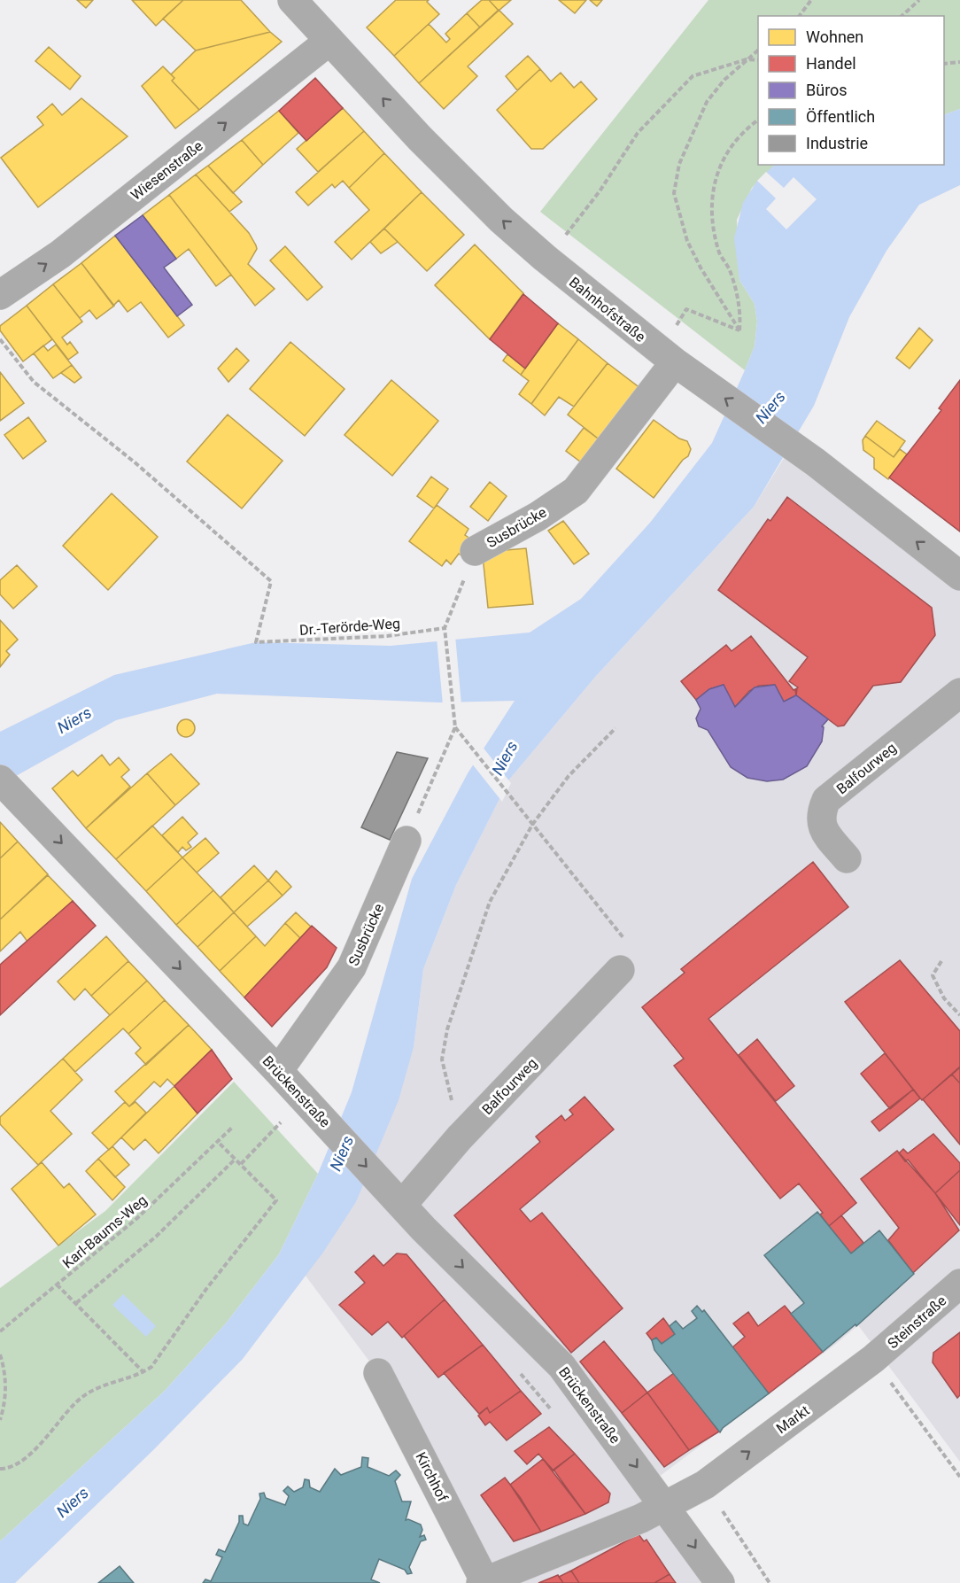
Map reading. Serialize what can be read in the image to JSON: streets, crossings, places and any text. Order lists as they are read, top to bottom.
{
  "streets": {
    "street": [
      "Wiesenstraße",
      "Bahnhofstraße",
      "Susbrücke",
      "Balfourweg",
      "Brückenstraße",
      "Steinstraße",
      "Markt",
      "Kirchhof"
    ],
    "path": ["Dr.-Terörde-Weg", "Karl-Baums-Weg"]
  },
  "crossings": [
    ["Wiesenstraße", "Bahnhofstraße"],
    ["Bahnhofstraße", "Susbrücke"],
    ["Susbrücke", "Dr.-Terörde-Weg"],
    ["Susbrücke", "Brückenstraße"],
    ["Balfourweg", "Brückenstraße"],
    ["Brückenstraße", "Markt"],
    ["Brückenstraße", "Kirchhof"],
    ["Steinstraße", "Markt"],
    ["Markt", "Kirchhof"]
  ],
  "one_way": [
    "Wiesenstraße",
    "Bahnhofstraße",
    "Brückenstraße",
    "Markt"
  ],
  "water": ["Niers"],
  "legend": [
    "Wohnen",
    "Handel",
    "Büros",
    "Öffentlich",
    "Industrie"
  ]
}
